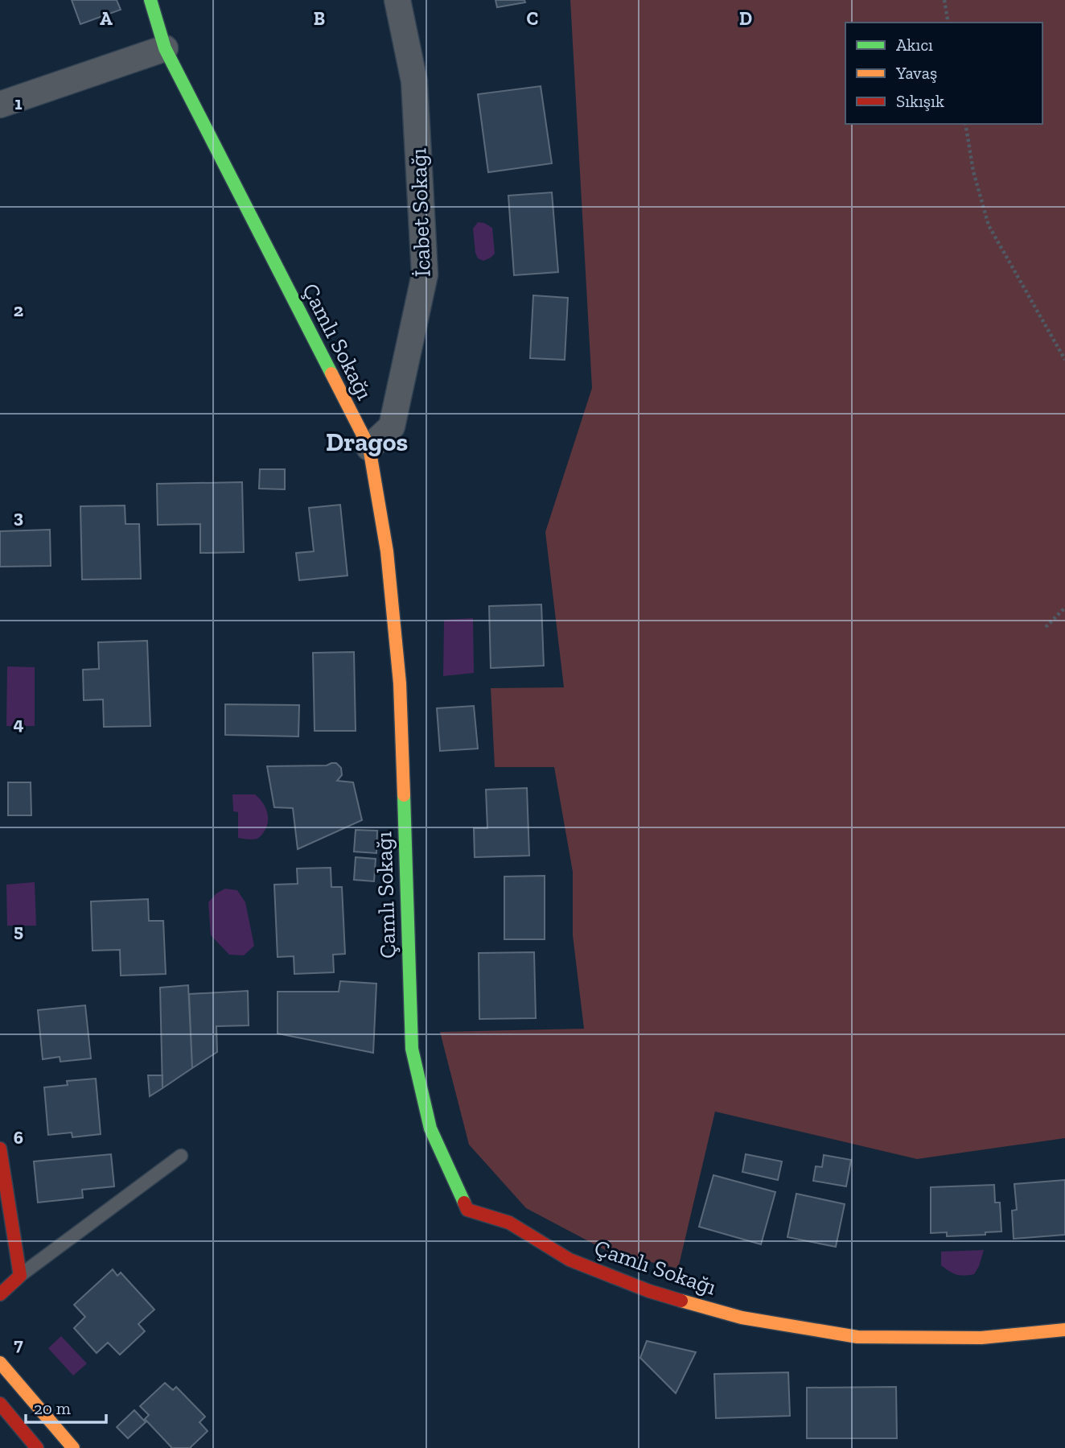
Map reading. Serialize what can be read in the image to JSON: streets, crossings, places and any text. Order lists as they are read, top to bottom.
{
  "streets": {
    "street": ["İcabet Sokağı", "Çamlı Sokağı"]
  },
  "crossings": [
    ["İcabet Sokağı", "Çamlı Sokağı"]
  ],
  "districts": ["Dragos"],
  "legend": ["Akıcı", "Yavaş", "Sıkışık"],
  "scale_bar": "20 m",
  "grid": {
    "columns": [
      "A",
      "B",
      "C",
      "D"
    ],
    "rows": [
      "1",
      "2",
      "3",
      "4",
      "5",
      "6",
      "7"
    ]
  }
}
